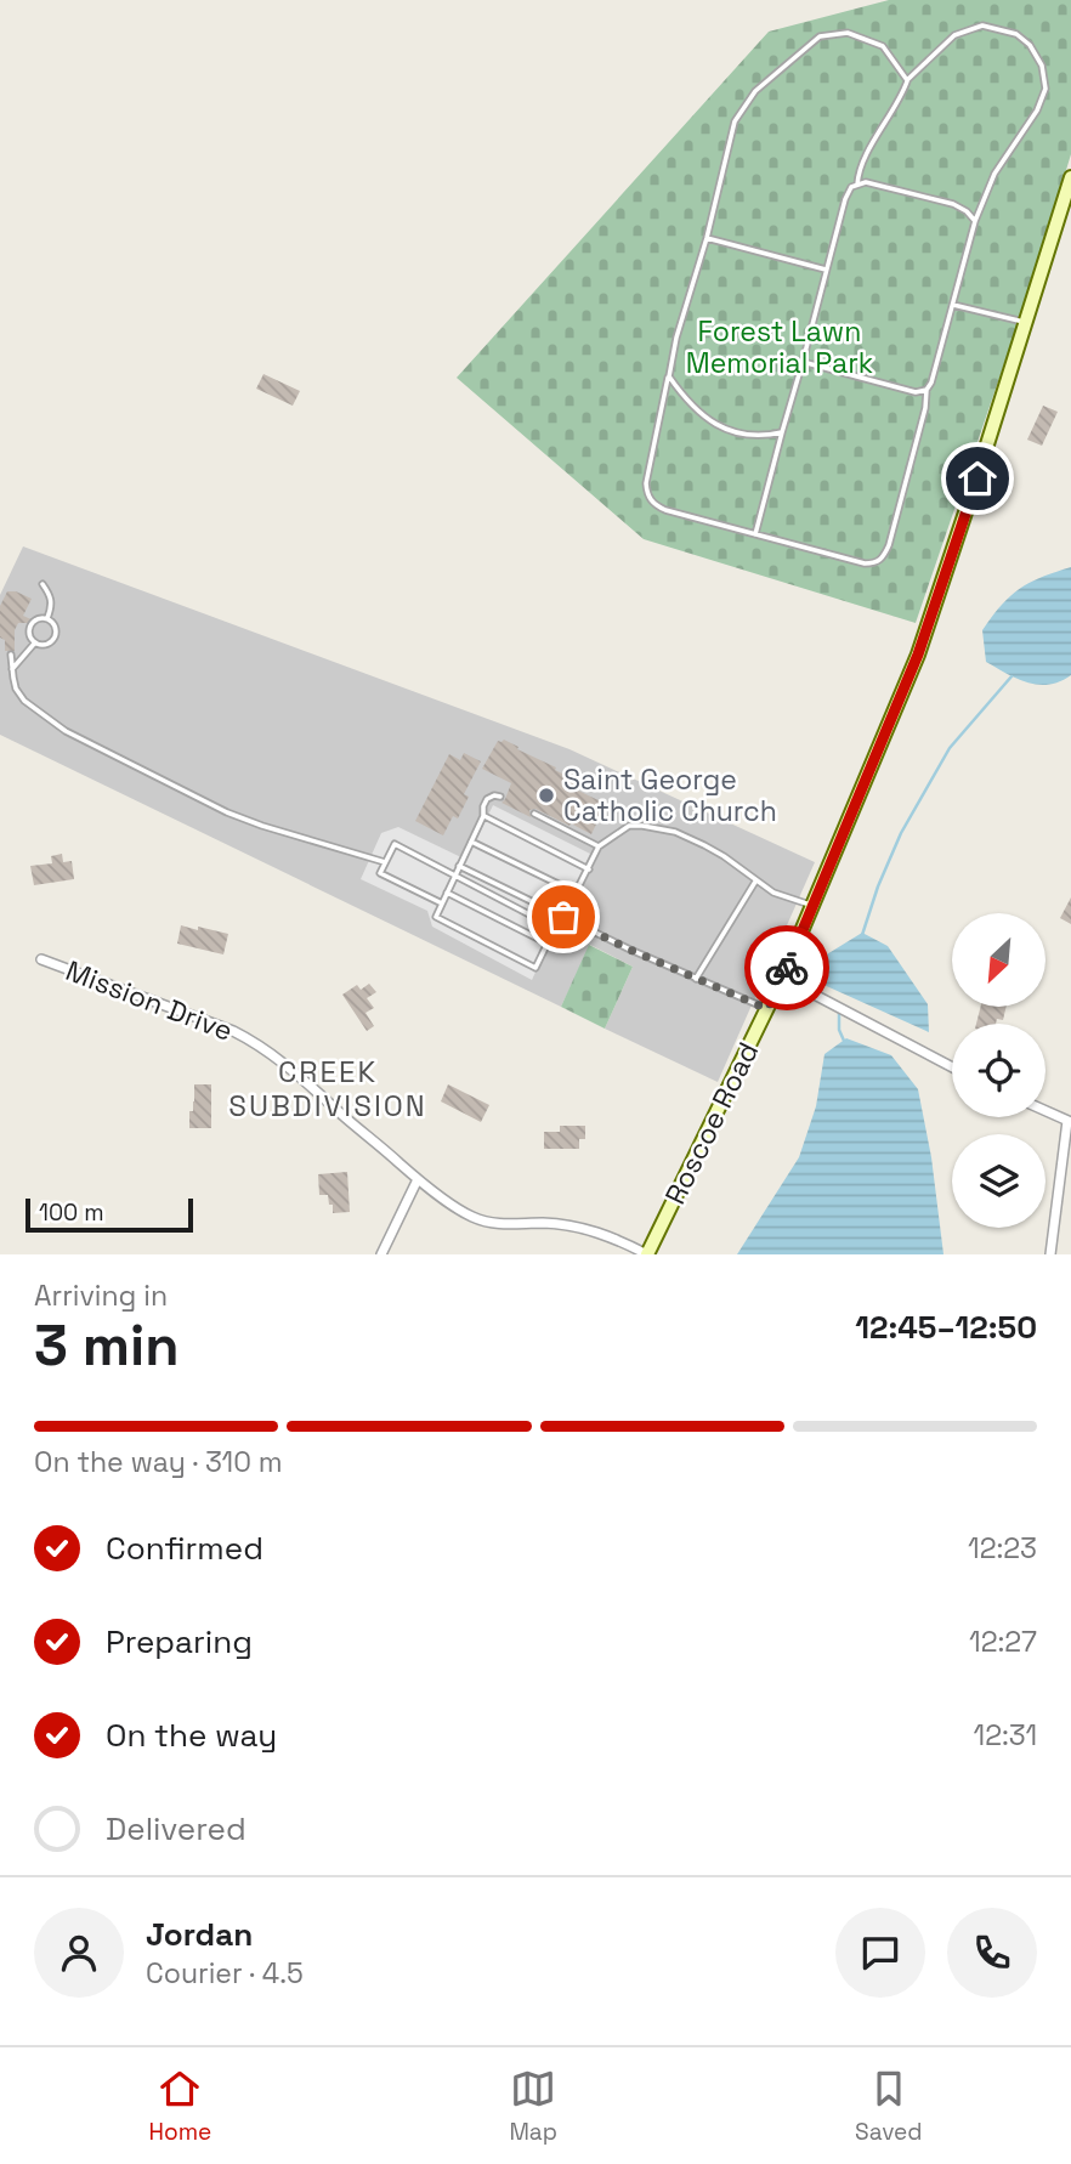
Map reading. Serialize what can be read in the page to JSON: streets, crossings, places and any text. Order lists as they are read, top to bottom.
{
  "streets": {
    "main road": ["Roscoe Road"],
    "street": ["Mission Drive"]
  },
  "crossings": [
    ["Mission Drive", "Roscoe Road"]
  ],
  "districts": ["CREEK SUBDIVISION"],
  "parks": ["Forest Lawn Memorial Park"],
  "places": ["Saint George Catholic Church"],
  "scale_bar": "100 m",
  "north": "bottom left",
  "page": {
    "scale": "100 m",
    "heading": ["3 min", "Arriving in", "12:45–12:50"],
    "panel": ["Jordan", "Courier · 4.5"],
    "bar": "On the way · 310 m",
    "list": [
      ["Confirmed", "12:23"],
      ["Preparing", "12:27"],
      ["On the way", "12:31"],
      "Delivered"
    ],
    "tabs": ["Home", "Map", "Saved"]
  }
}
